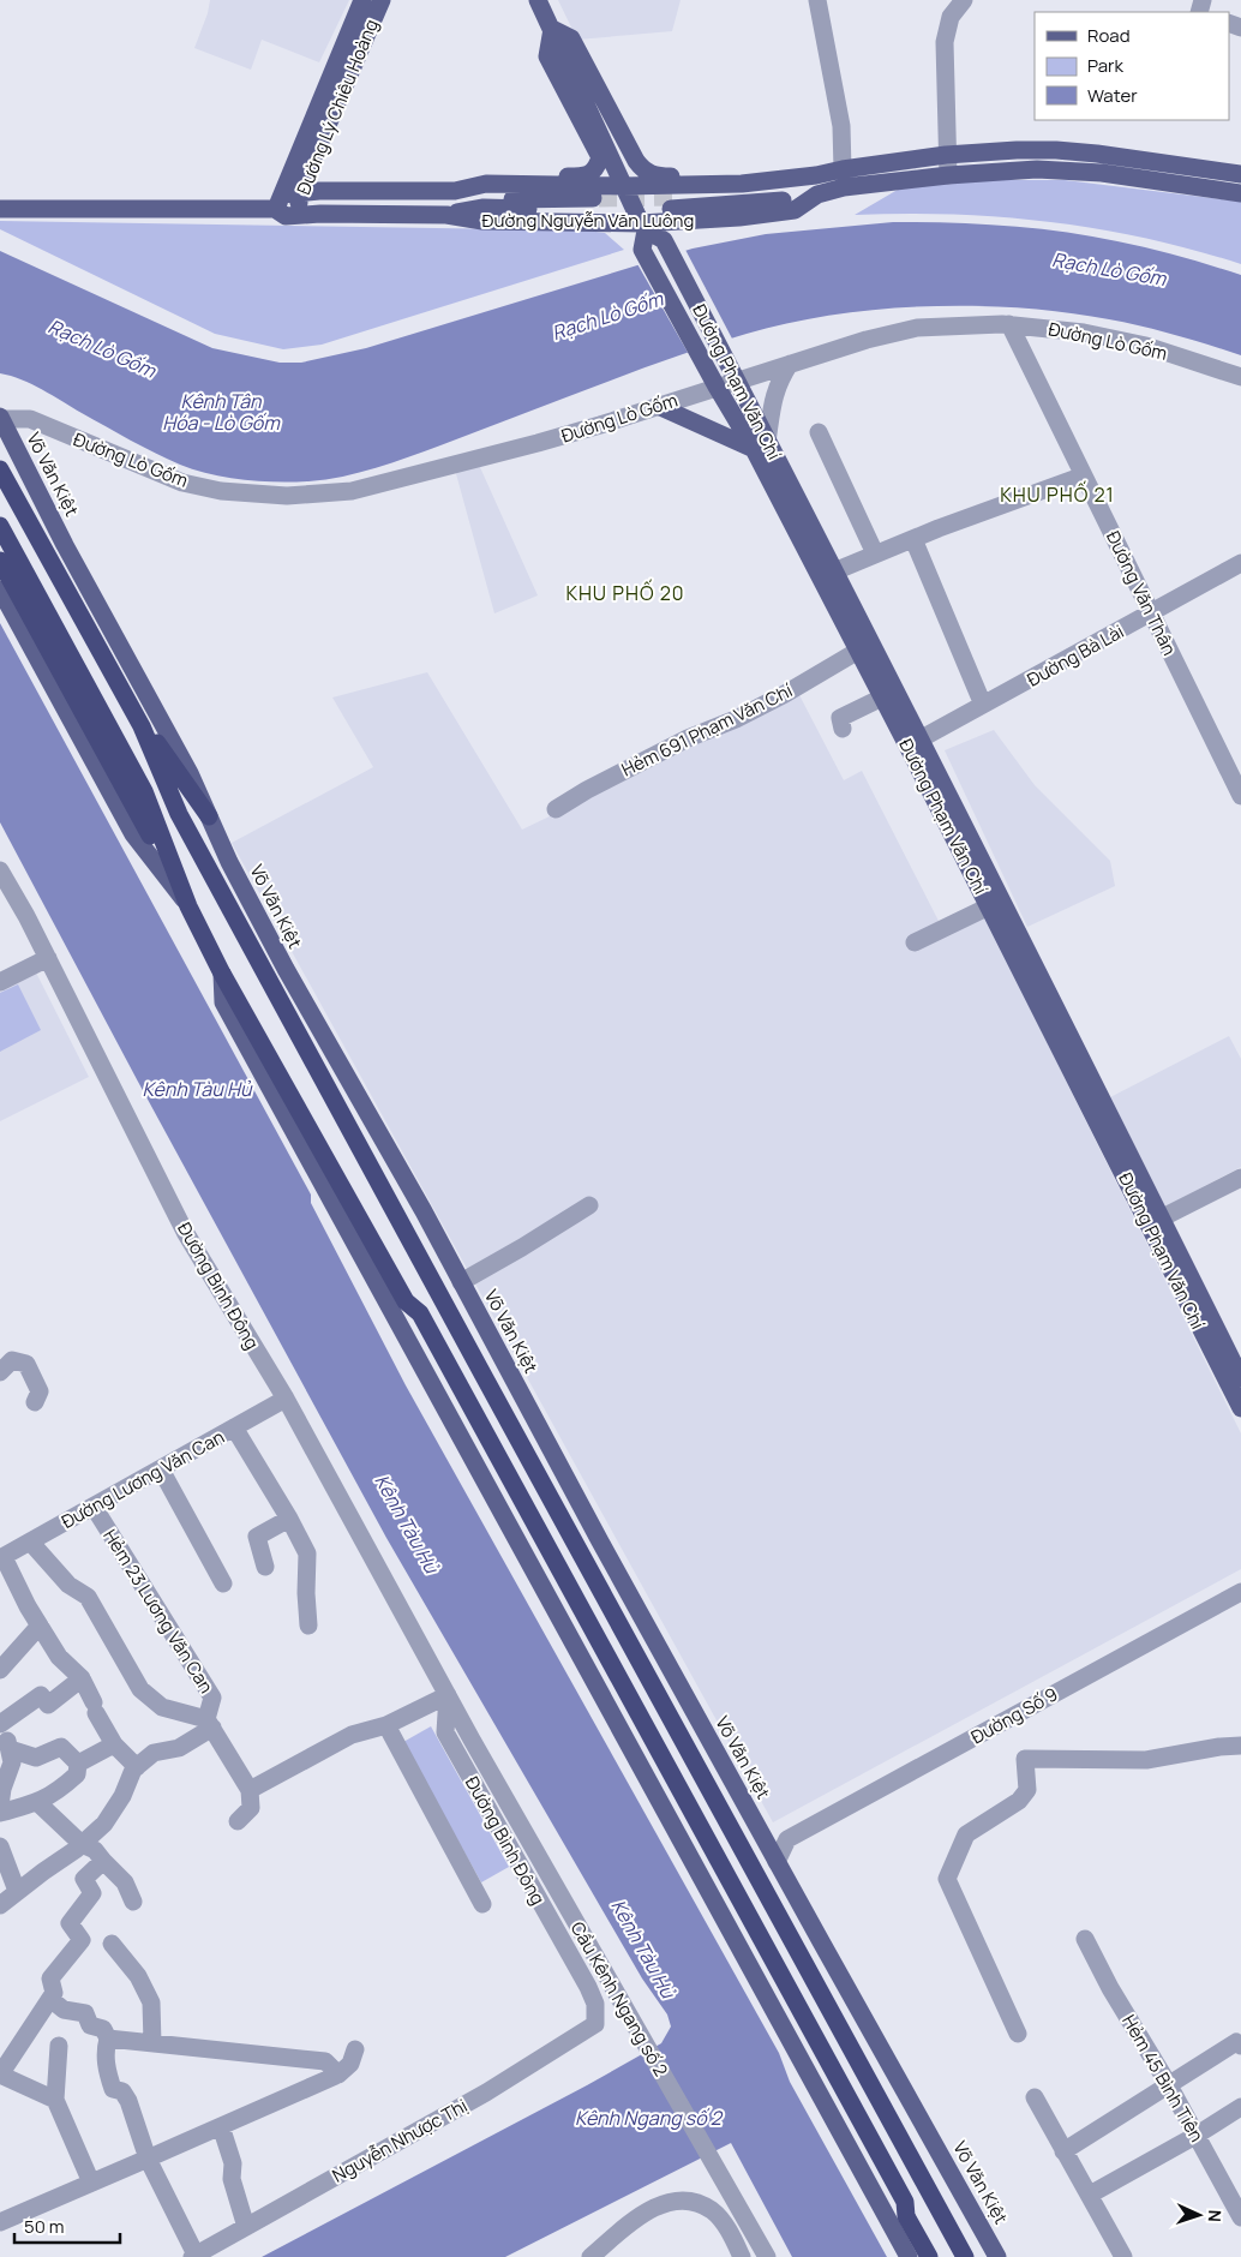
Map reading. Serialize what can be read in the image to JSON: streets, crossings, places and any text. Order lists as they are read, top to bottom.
{
  "streets": {
    "main road": [
      "Đường Lý Chiêu Hoàng",
      "Đường Nguyễn Văn Luông",
      "Đường Phạm Văn Chí",
      "Võ Văn Kiệt"
    ],
    "street": [
      "Đường Lò Gốm",
      "Đường Văn Thân",
      "Đường Bà Lài",
      "Hẻm 691 Phạm Văn Chí",
      "Đường Bình Đông",
      "Đường Lương Văn Can",
      "Hẻm 23 Lương Văn Can",
      "Đường Số 9",
      "Cầu Kênh Ngang số 2",
      "Hẻm 45 Bình Tiên",
      "Nguyễn Nhược Thị"
    ]
  },
  "crossings": [
    ["Đường Lý Chiêu Hoàng", "Đường Nguyễn Văn Luông"],
    ["Đường Nguyễn Văn Luông", "Đường Phạm Văn Chí"],
    ["Đường Lò Gốm", "Đường Phạm Văn Chí"],
    ["Đường Lò Gốm", "Võ Văn Kiệt"],
    ["Đường Lò Gốm", "Đường Văn Thân"],
    ["Đường Phạm Văn Chí", "Đường Bà Lài"],
    ["Đường Phạm Văn Chí", "Hẻm 691 Phạm Văn Chí"],
    ["Đường Văn Thân", "Đường Bà Lài"],
    ["Đường Bình Đông", "Đường Lương Văn Can"],
    ["Đường Bình Đông", "Cầu Kênh Ngang số 2"],
    ["Đường Bình Đông", "Nguyễn Nhược Thị"],
    ["Đường Lương Văn Can", "Hẻm 23 Lương Văn Can"]
  ],
  "districts": ["KHU PHỐ 21", "KHU PHỐ 20"],
  "water": [
    "Rạch Lò Gốm",
    "Kênh Tân Hóa - Lò Gốm",
    "Kênh Tàu Hủ",
    "Kênh Ngang số 2"
  ],
  "legend": ["Road", "Park", "Water"],
  "scale_bar": "50 m",
  "north": "right"
}
